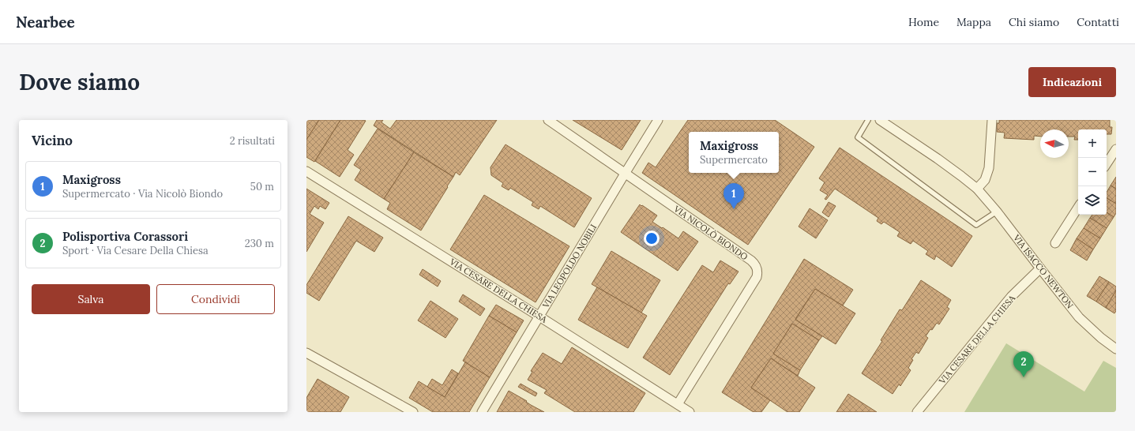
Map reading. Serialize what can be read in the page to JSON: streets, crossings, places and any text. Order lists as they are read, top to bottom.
{
  "streets": {
    "street": [
      "VIA NICOLÒ BIONDO",
      "VIA LEOPOLDO NOBILI",
      "VIA ISACCO NEWTON",
      "VIA CESARE DELLA CHIESA"
    ]
  },
  "crossings": [
    ["VIA NICOLÒ BIONDO", "VIA LEOPOLDO NOBILI"],
    ["VIA NICOLÒ BIONDO", "VIA CESARE DELLA CHIESA"],
    ["VIA LEOPOLDO NOBILI", "VIA CESARE DELLA CHIESA"],
    ["VIA ISACCO NEWTON", "VIA CESARE DELLA CHIESA"]
  ],
  "north": "left",
  "page": {
    "header": "Nearbee",
    "nav": [
      "Home",
      "Mappa",
      "Chi siamo",
      "Contatti"
    ],
    "buttons": [
      "Indicazioni",
      ["Salva", "Condividi"]
    ],
    "title": "Dove siamo",
    "heading": ["Vicino", "2 risultati"],
    "map_buttons": ["+", "−"],
    "popup": ["Maxigross", "Supermercato"],
    "list": [
      {
        "mark": "1",
        "name": "Maxigross",
        "note": "Supermercato · Via Nicolò Biondo",
        "value": "50 m"
      },
      {
        "mark": "2",
        "name": "Polisportiva Corassori",
        "note": "Sport · Via Cesare Della Chiesa",
        "value": "230 m"
      }
    ],
    "pins": ["1", "2"]
  }
}
